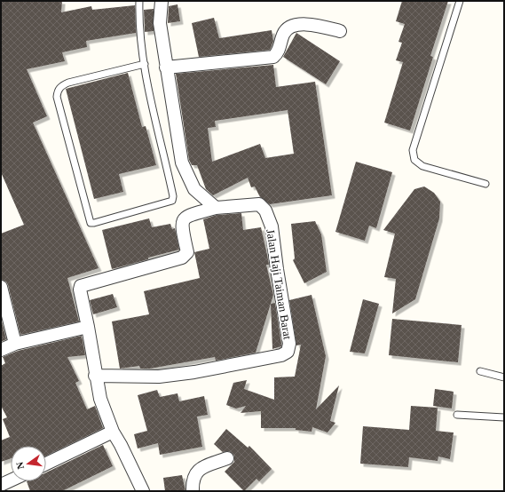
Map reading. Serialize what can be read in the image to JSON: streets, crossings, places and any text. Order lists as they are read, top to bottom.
{
  "streets": {
    "street": ["Jalan Haji Taiman Barat"]
  },
  "north": "left"
}
